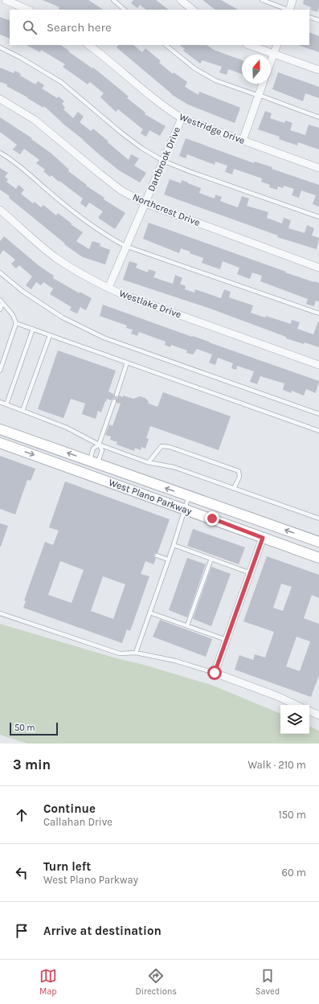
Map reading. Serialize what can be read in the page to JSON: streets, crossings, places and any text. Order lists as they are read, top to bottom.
{
  "streets": {
    "main road": ["West Plano Parkway"],
    "street": [
      "Westridge Drive",
      "Dartbrook Drive",
      "Northcrest Drive",
      "Westlake Drive"
    ]
  },
  "crossings": [
    ["Westridge Drive", "Dartbrook Drive"],
    ["Dartbrook Drive", "Northcrest Drive"],
    ["Dartbrook Drive", "Westlake Drive"]
  ],
  "scale_bar": "50 m",
  "north": "top",
  "page": {
    "search": "Search here",
    "scale": "50 m",
    "heading": ["3 min", "Walk · 210 m"],
    "list": [
      ["Continue", "Callahan Drive", "150 m"],
      ["Turn left", "West Plano Parkway", "60 m"],
      "Arrive at destination"
    ],
    "nav": ["Map", "Directions", "Saved"]
  }
}
